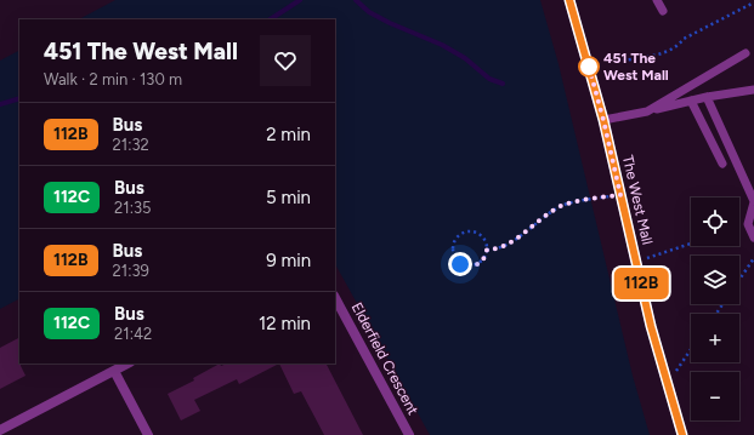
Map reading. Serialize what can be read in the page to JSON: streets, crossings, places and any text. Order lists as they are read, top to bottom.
{
  "streets": {
    "main road": ["The West Mall"],
    "street": ["Elderfield Crescent"]
  },
  "places": ["451 The West Mall"],
  "lines": ["bus line 112B"],
  "page": {
    "on_map": "112B",
    "heading": ["451 The West Mall", "Walk · 2 min · 130 m"],
    "list": [
      {
        "mark": "112B",
        "name": "Bus",
        "note": "21:32",
        "value": "2 min"
      },
      {
        "mark": "112C",
        "name": "Bus",
        "note": "21:35",
        "value": "5 min"
      },
      {
        "mark": "112B",
        "name": "Bus",
        "note": "21:39",
        "value": "9 min"
      },
      {
        "mark": "112C",
        "name": "Bus",
        "note": "21:42",
        "value": "12 min"
      }
    ],
    "map_buttons": ["+", "−"]
  }
}
